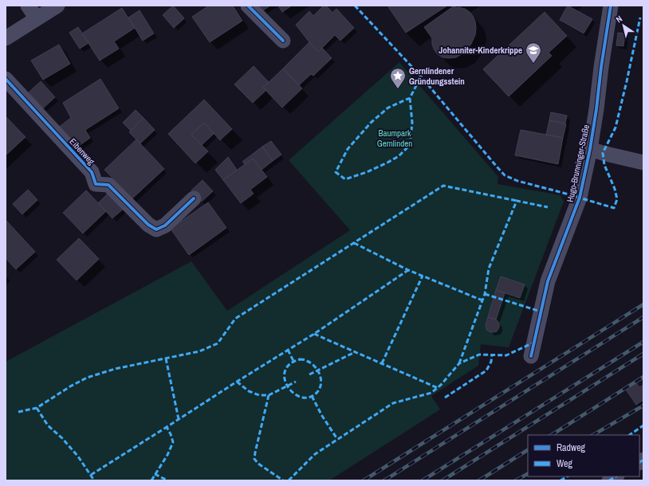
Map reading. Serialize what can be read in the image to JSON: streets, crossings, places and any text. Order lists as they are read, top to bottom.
{
  "streets": {
    "street": ["Eibenweg", "Hugo-Brunninger-Straße"]
  },
  "parks": ["Baumpark Gernlinden"],
  "places": {
    "school or university": ["Johanniter-Kinderkrippe"],
    "place": ["Gernlindener Gründungsstein"]
  },
  "legend": ["Radweg", "Weg"],
  "north": "top left"
}
